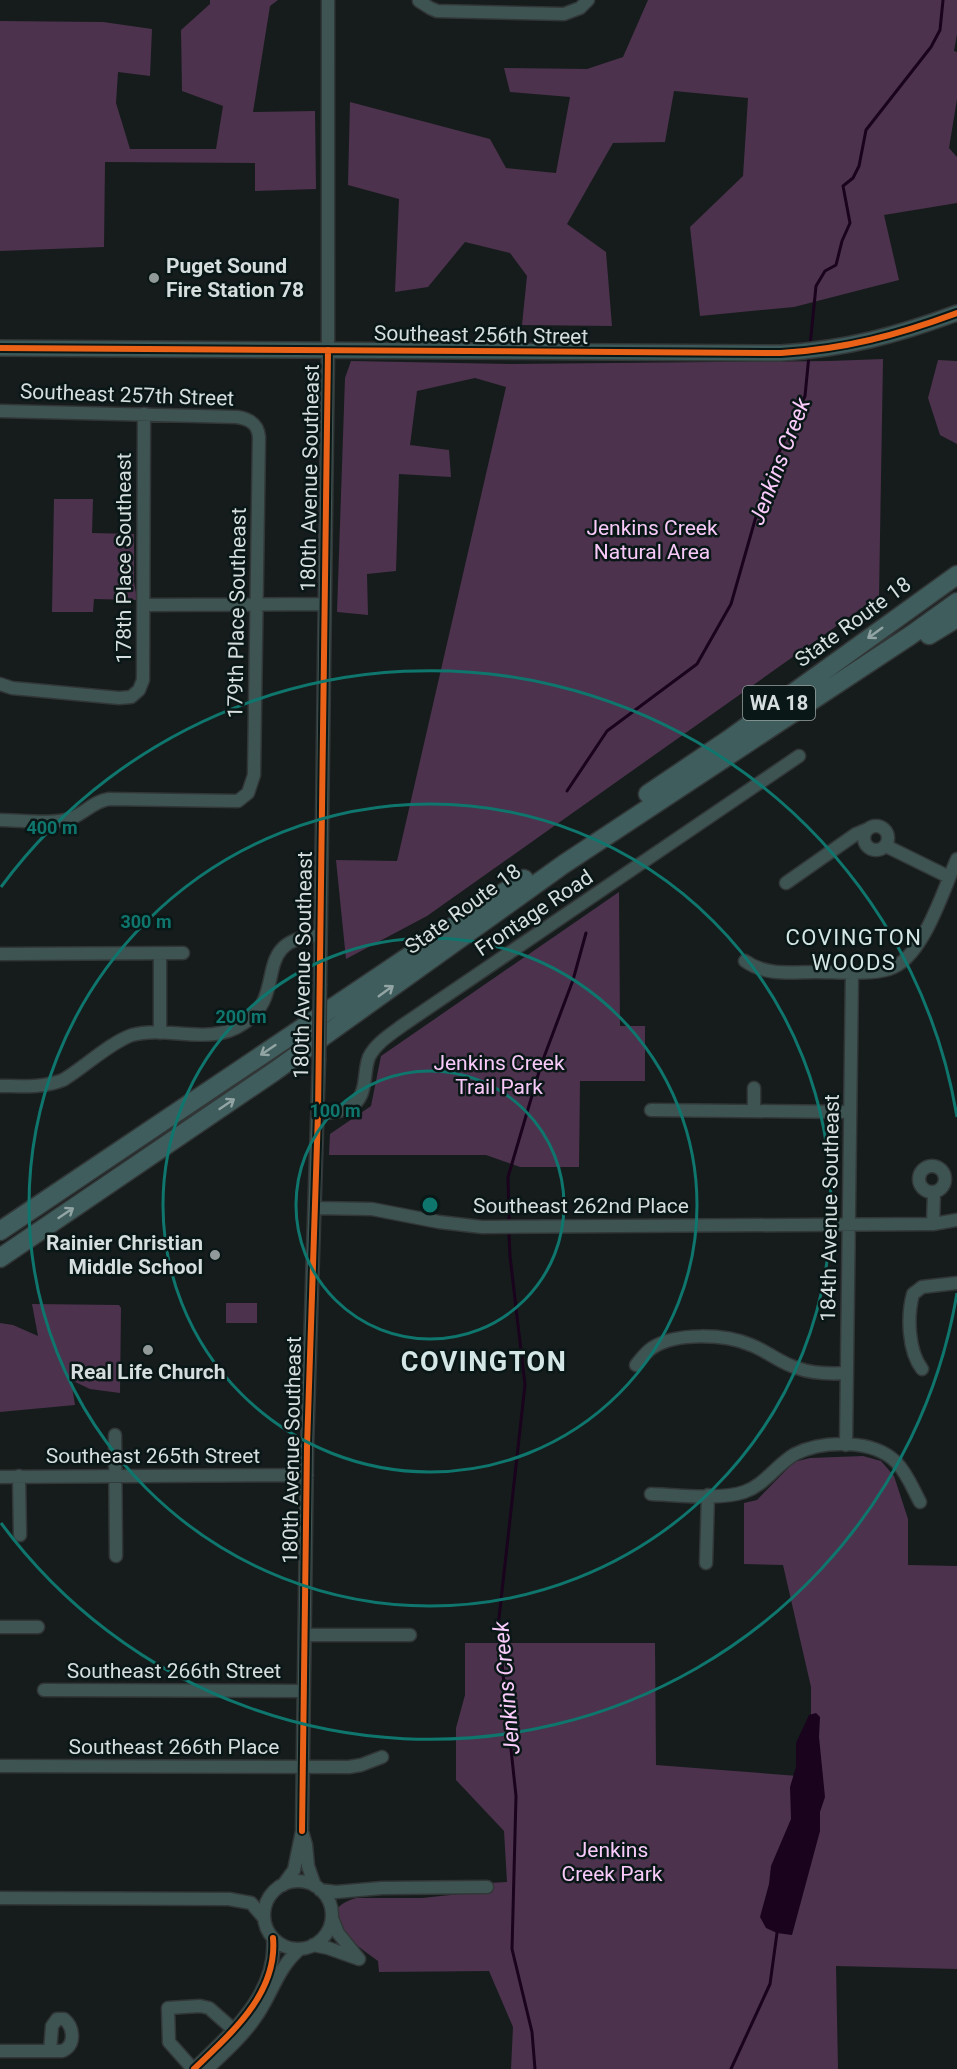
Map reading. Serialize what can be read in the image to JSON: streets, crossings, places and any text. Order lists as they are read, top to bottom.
{
  "streets": {
    "highway": ["State Route 18", "WA 18"],
    "main road": ["Southeast 256th Street"],
    "street": [
      "Southeast 257th Street",
      "180th Avenue Southeast",
      "178th Place Southeast",
      "179th Place Southeast",
      "Frontage Road",
      "Southeast 262nd Place",
      "184th Avenue Southeast",
      "Southeast 265th Street",
      "Southeast 266th Street",
      "Southeast 266th Place"
    ]
  },
  "crossings": [
    ["Southeast 256th Street", "180th Avenue Southeast"],
    ["Southeast 257th Street", "178th Place Southeast"],
    ["Southeast 257th Street", "179th Place Southeast"],
    ["180th Avenue Southeast", "Frontage Road"],
    ["180th Avenue Southeast", "Southeast 262nd Place"],
    ["180th Avenue Southeast", "Southeast 265th Street"],
    ["180th Avenue Southeast", "Southeast 266th Street"],
    ["180th Avenue Southeast", "Southeast 266th Place"],
    ["Southeast 262nd Place", "184th Avenue Southeast"]
  ],
  "districts": ["COVINGTON WOODS", "COVINGTON"],
  "water": ["Jenkins Creek"],
  "parks": ["Jenkins Creek Natural Area", "Jenkins Creek Trail Park", "Jenkins Creek Park"],
  "places": ["Puget Sound Fire Station 78", "Rainier Christian Middle School", "Real Life Church"],
  "rings": [
    "400 m",
    "300 m",
    "200 m",
    "100 m"
  ]
}
